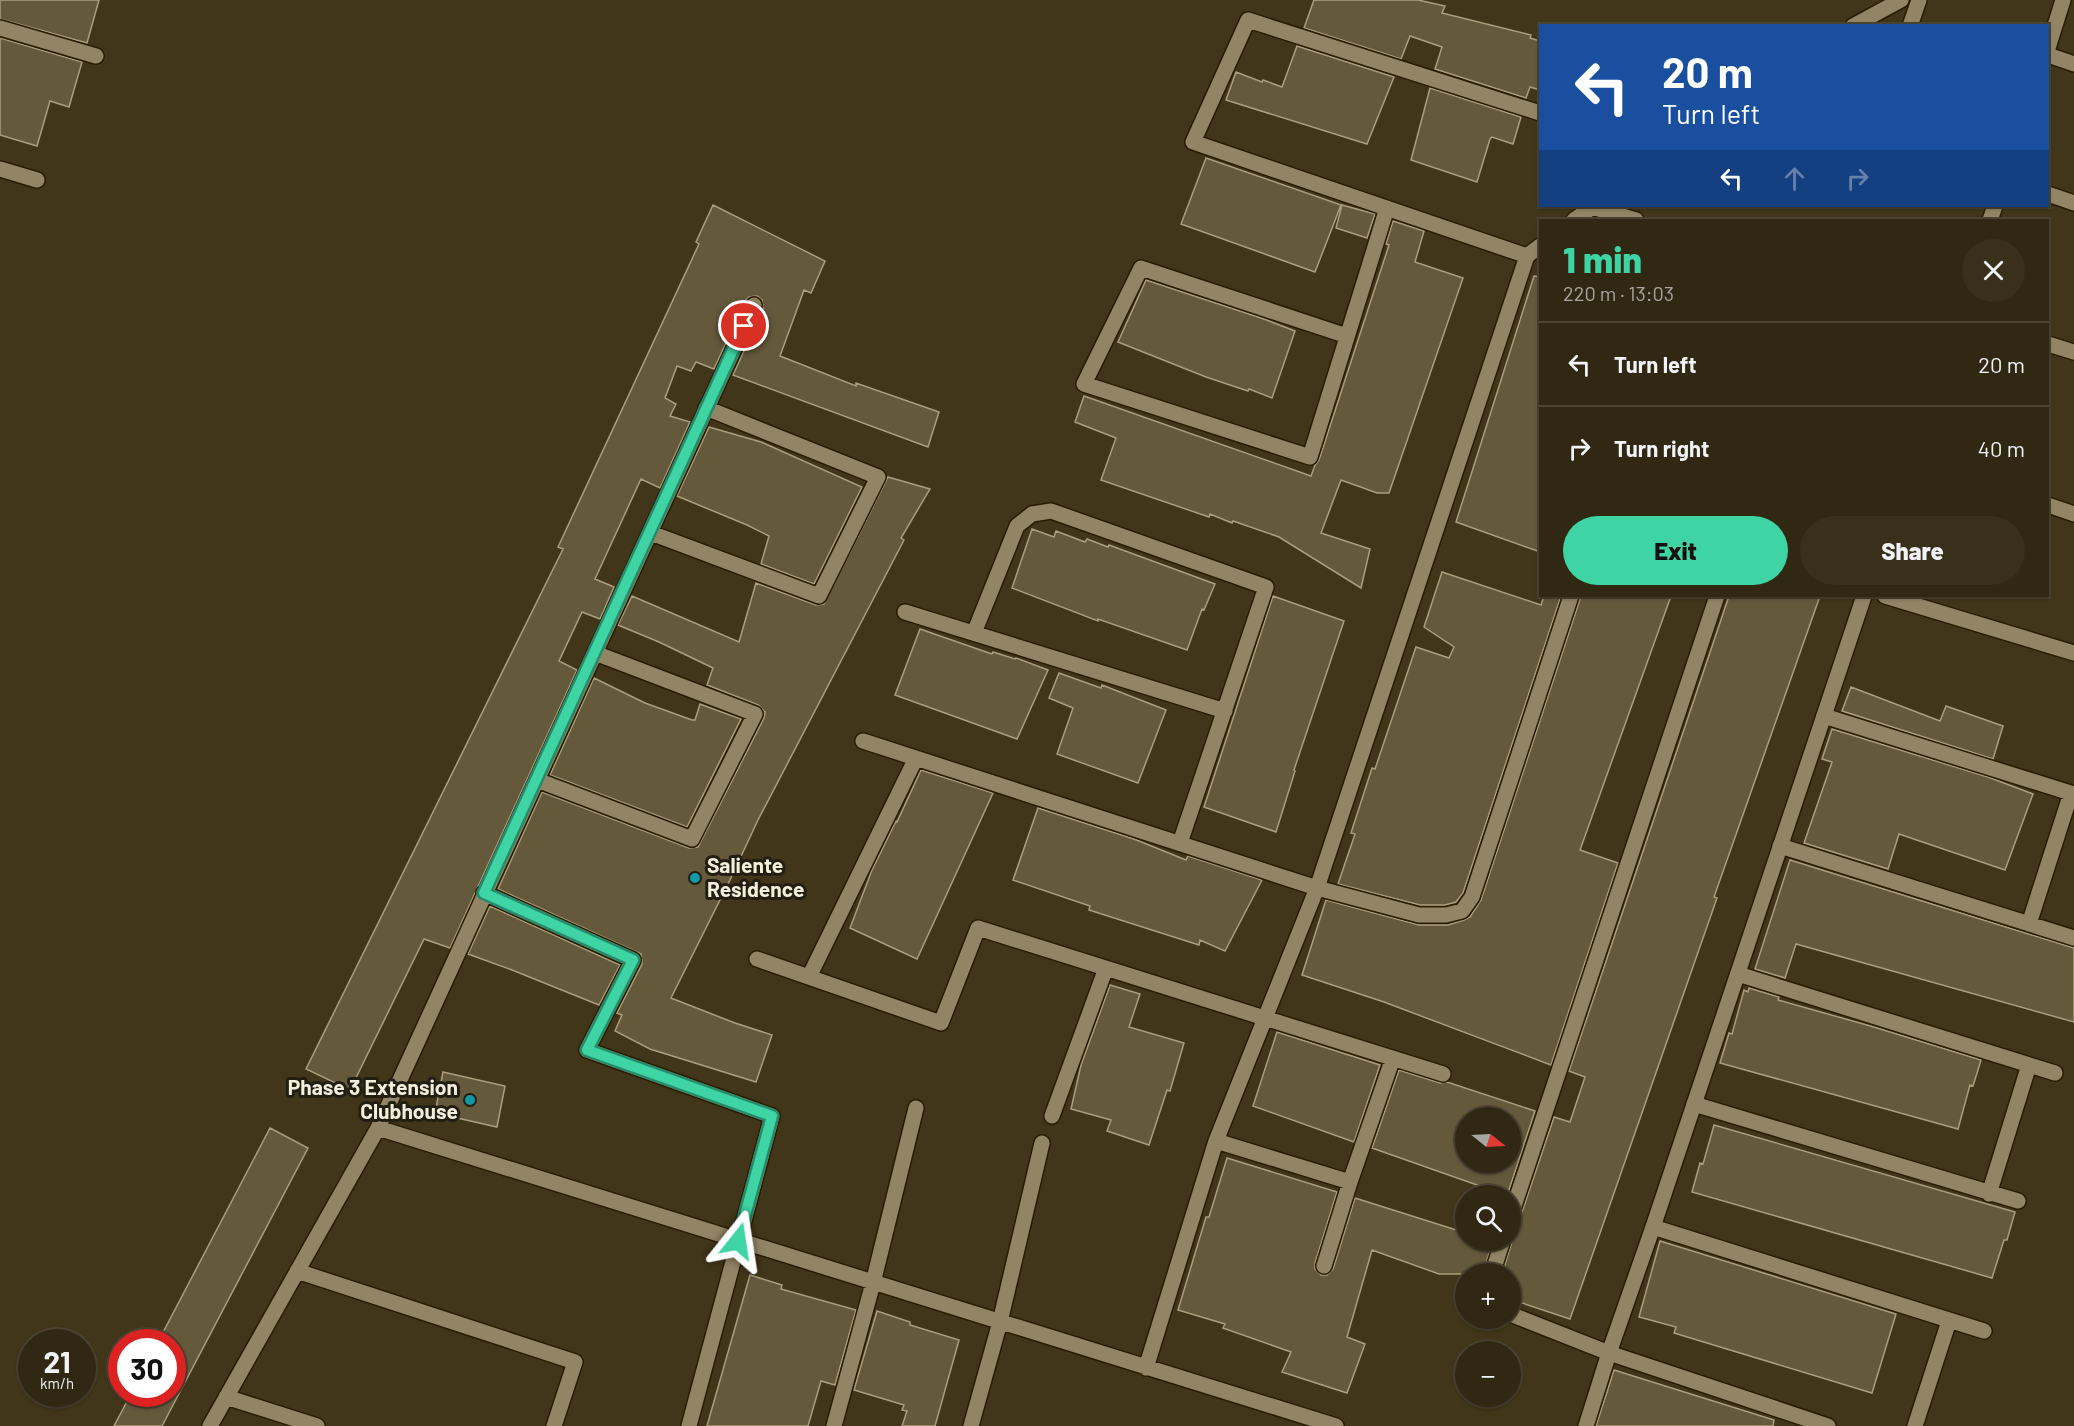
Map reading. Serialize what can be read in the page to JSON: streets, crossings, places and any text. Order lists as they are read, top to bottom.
{
  "places": ["Saliente Residence", "Phase 3 Extension Clubhouse"],
  "north": "right",
  "page": {
    "turn": ["20 m", "Turn left"],
    "heading": ["1 min", "220 m · 13:03"],
    "list": [
      {
        "name": "Turn left",
        "value": "20 m"
      },
      {
        "name": "Turn right",
        "value": "40 m"
      }
    ],
    "buttons": ["Exit", "Share"],
    "map_buttons": ["+", "−"],
    "speed": "21 km/h",
    "limit": "30"
  }
}
